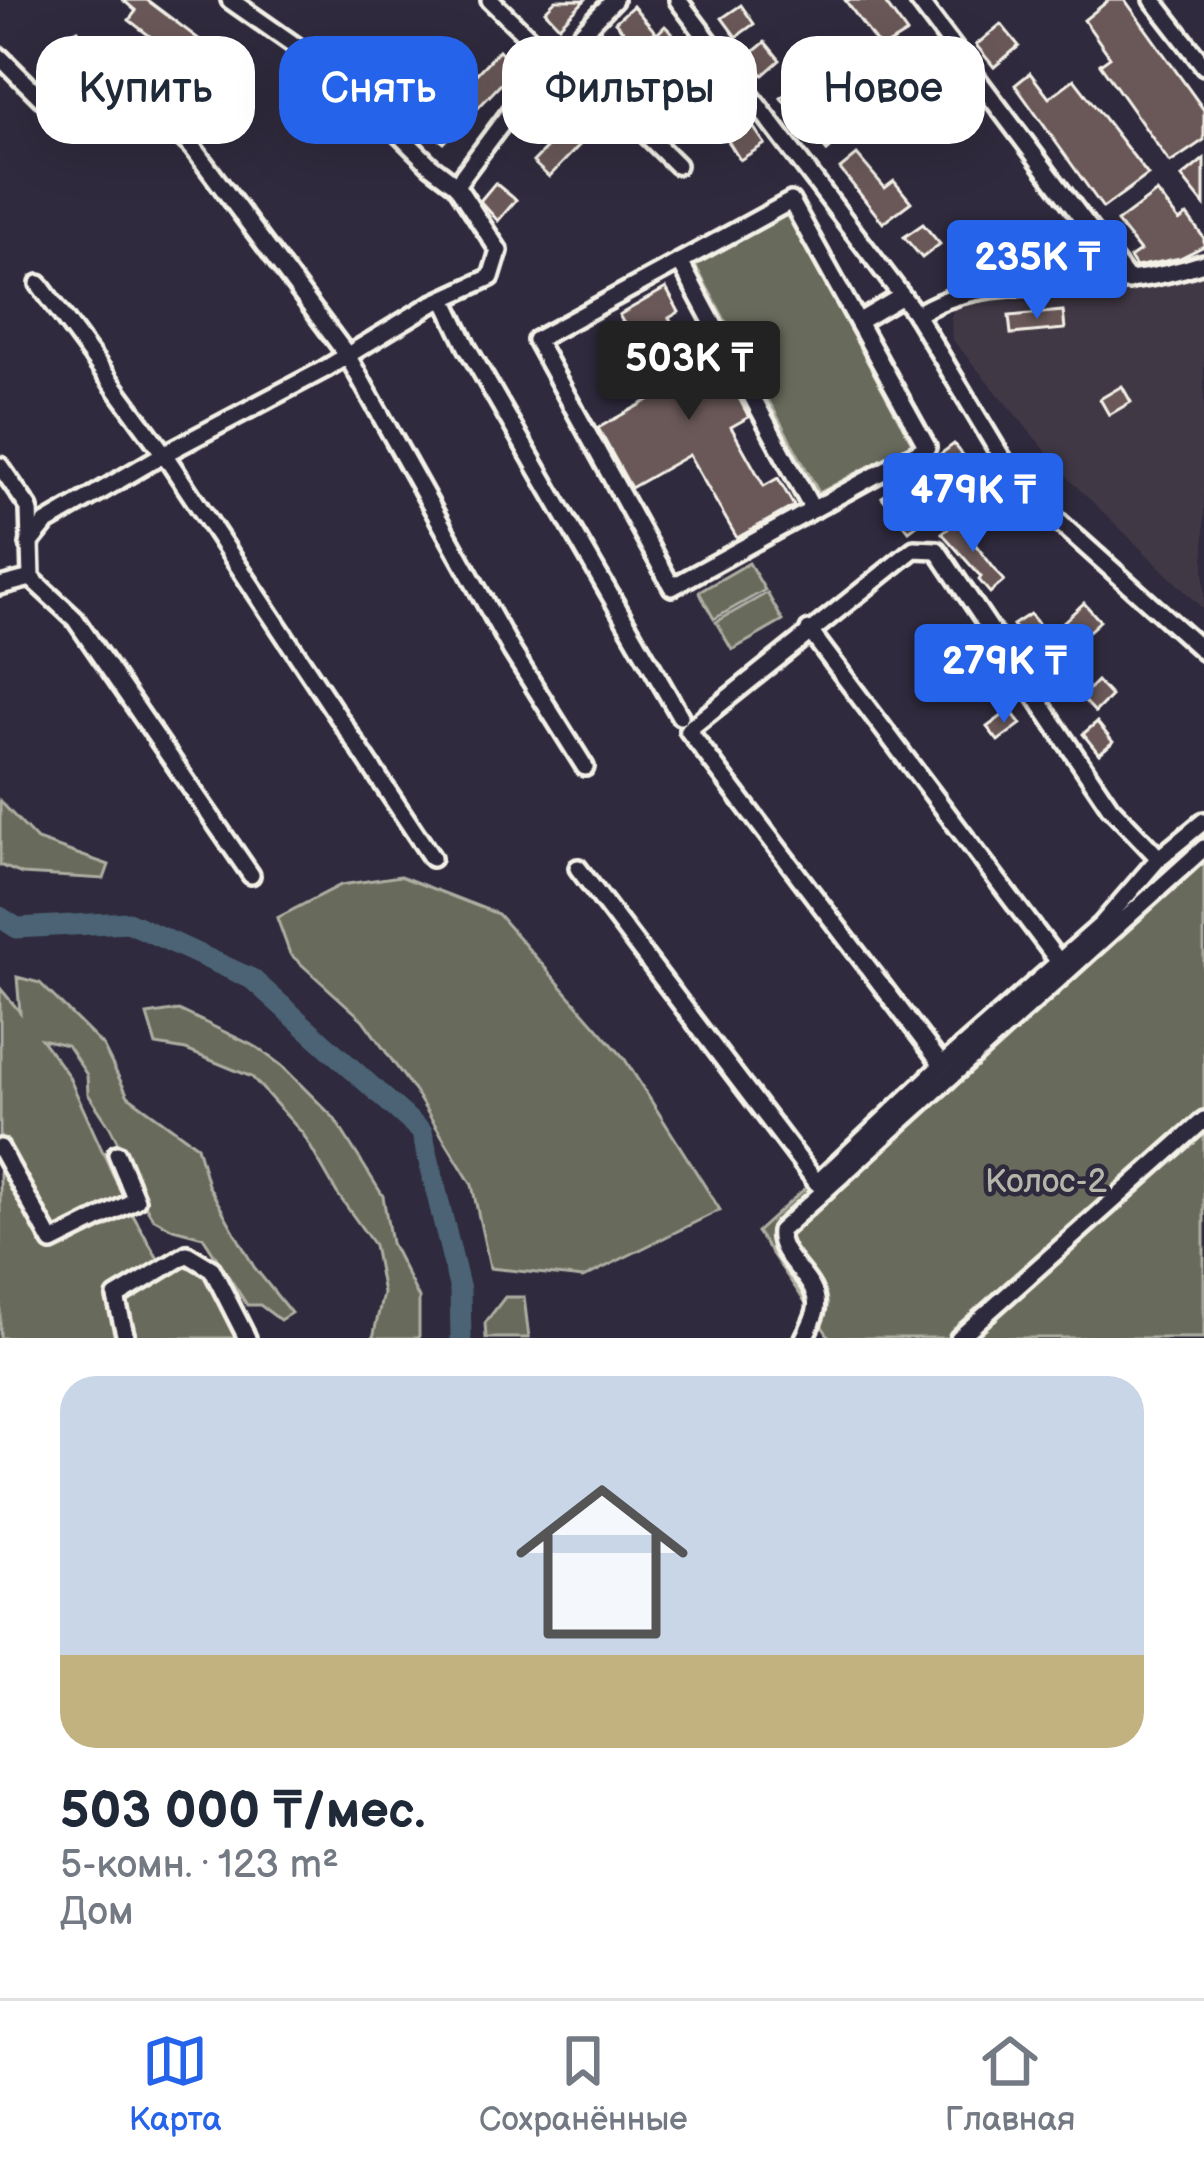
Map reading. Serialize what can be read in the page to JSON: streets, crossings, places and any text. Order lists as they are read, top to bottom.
{
  "parks": ["Колос-2"],
  "page": {
    "chip": [
      "Купить",
      "Снять",
      "Фильтры",
      "Новое"
    ],
    "price": [
      "235K ₸",
      "503K ₸",
      "479K ₸",
      "279K ₸"
    ],
    "list": [
      {
        "name": "503 000 ₸/мес.",
        "note": "5-комн. · 123 m² · Дом"
      }
    ],
    "tabs": ["Карта", "Сохранённые", "Главная"]
  }
}
